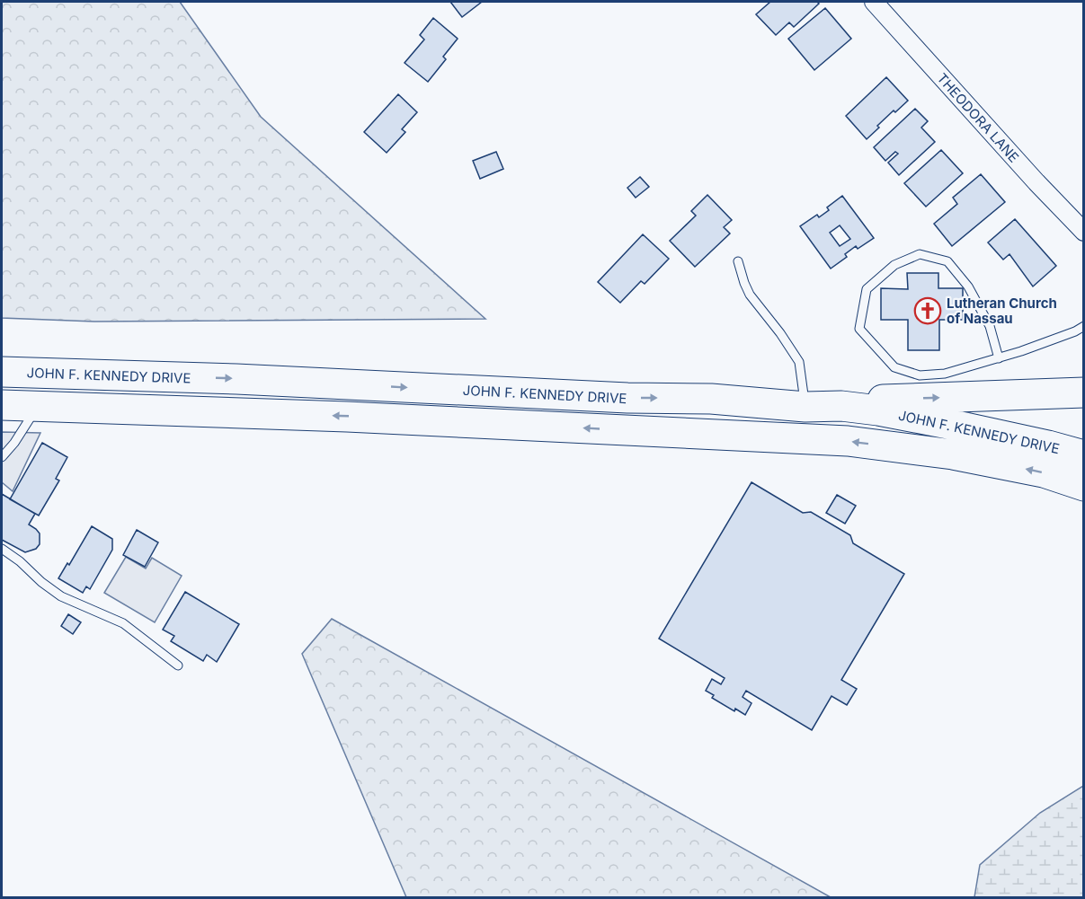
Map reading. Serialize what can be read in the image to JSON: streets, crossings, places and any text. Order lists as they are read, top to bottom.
{
  "streets": {
    "highway": ["JOHN F. KENNEDY DRIVE"],
    "street": ["THEODORA LANE"]
  },
  "places": {
    "church": ["Lutheran Church of Nassau"]
  }
}
